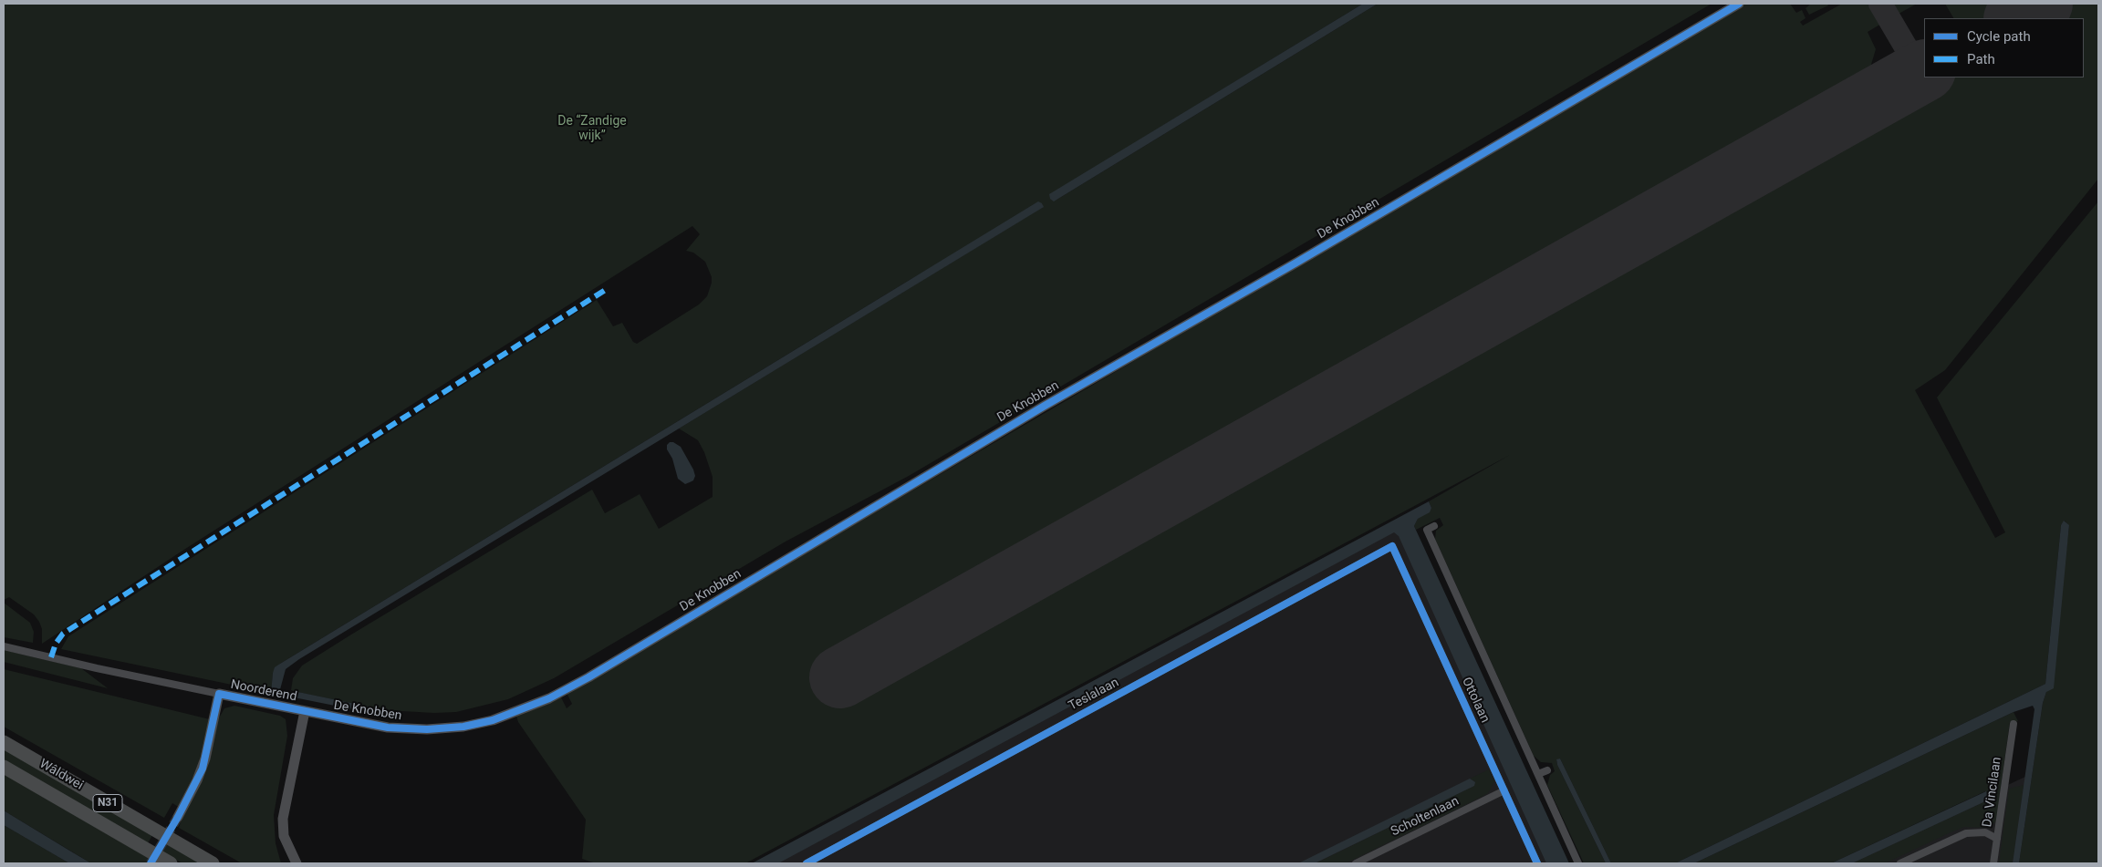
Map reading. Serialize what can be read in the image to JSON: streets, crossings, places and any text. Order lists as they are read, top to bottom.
{
  "streets": {
    "highway": ["Wâldwei", "N31"],
    "street": [
      "De Knobben",
      "Noorderend",
      "Teslalaan",
      "Ottolaan",
      "Da Vincilaan",
      "Scholtenlaan"
    ]
  },
  "crossings": [
    ["De Knobben", "Noorderend"],
    ["Teslalaan", "Ottolaan"],
    ["Ottolaan", "Scholtenlaan"]
  ],
  "parks": ["De “Zandige wijk”"],
  "legend": ["Cycle path", "Path"]
}
